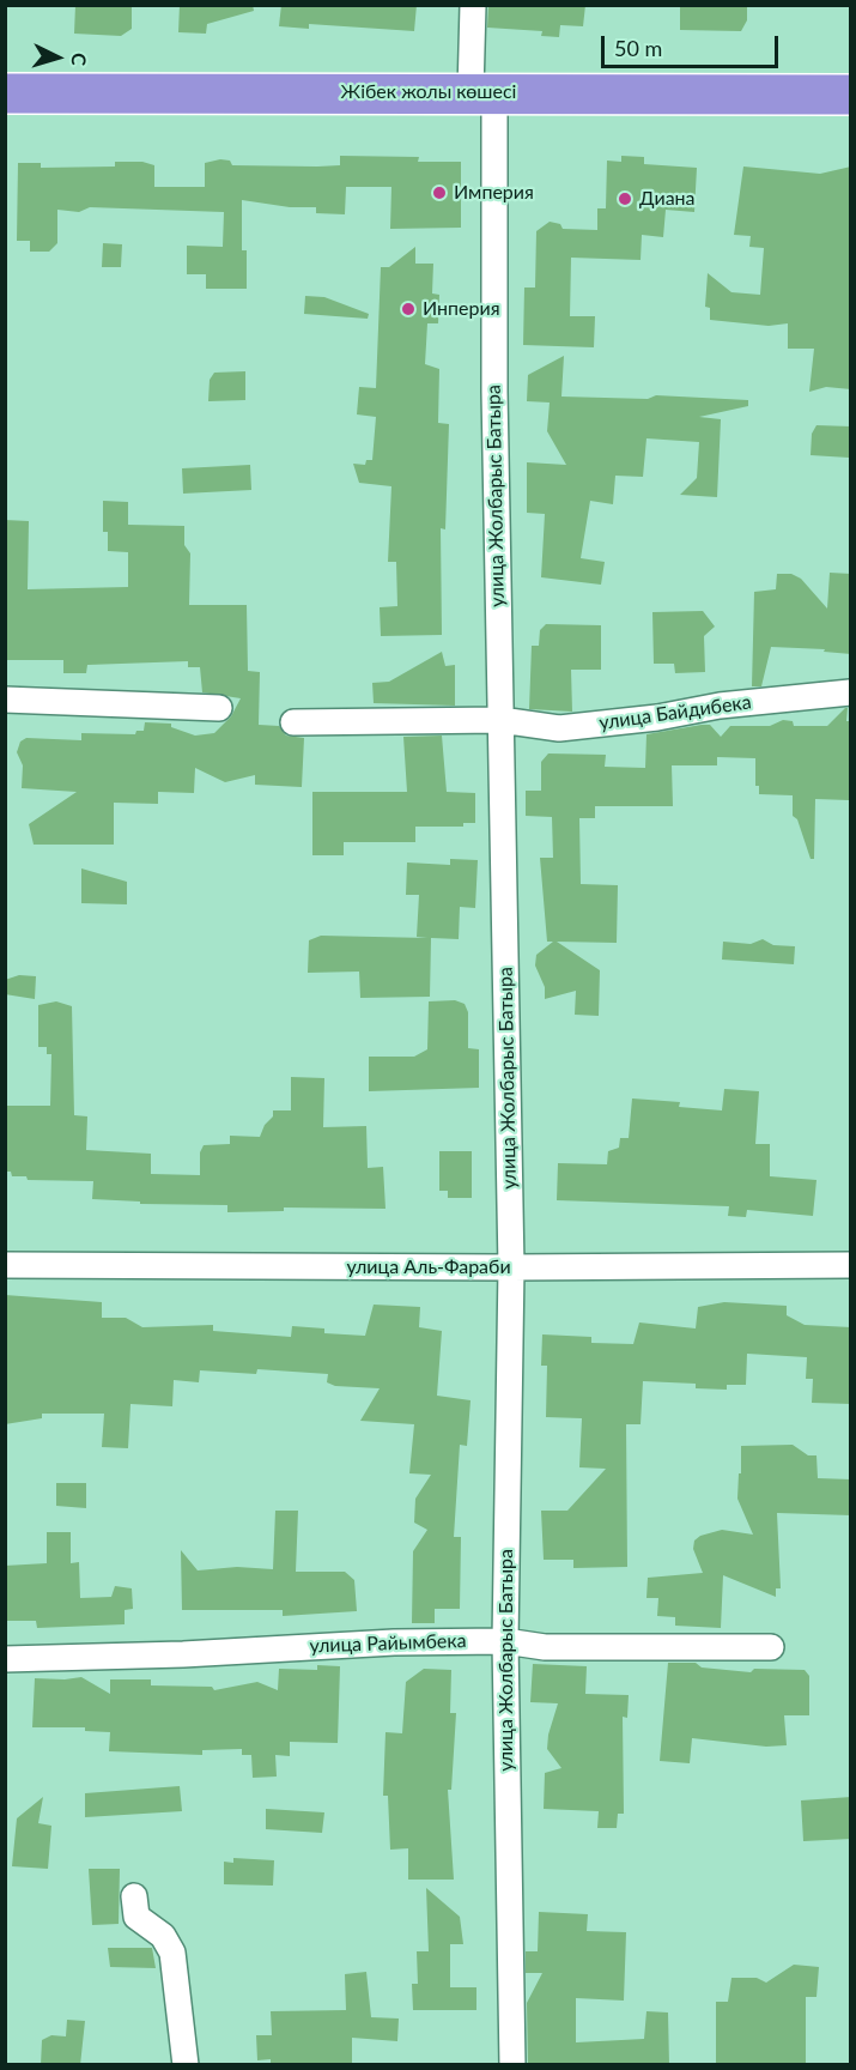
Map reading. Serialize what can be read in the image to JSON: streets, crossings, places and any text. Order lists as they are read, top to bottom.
{
  "streets": {
    "highway": ["Жібек жолы көшесі"],
    "street": [
      "улица Жолбарыс Батыра",
      "улица Байдибека",
      "улица Аль-Фараби",
      "улица Райымбека"
    ]
  },
  "crossings": [
    ["Жібек жолы көшесі", "улица Жолбарыс Батыра"],
    ["улица Жолбарыс Батыра", "улица Байдибека"],
    ["улица Жолбарыс Батыра", "улица Аль-Фараби"],
    ["улица Жолбарыс Батыра", "улица Райымбека"]
  ],
  "places": ["Империя", "Диана", "Инперия"],
  "scale_bar": "50 m",
  "north": "right"
}
